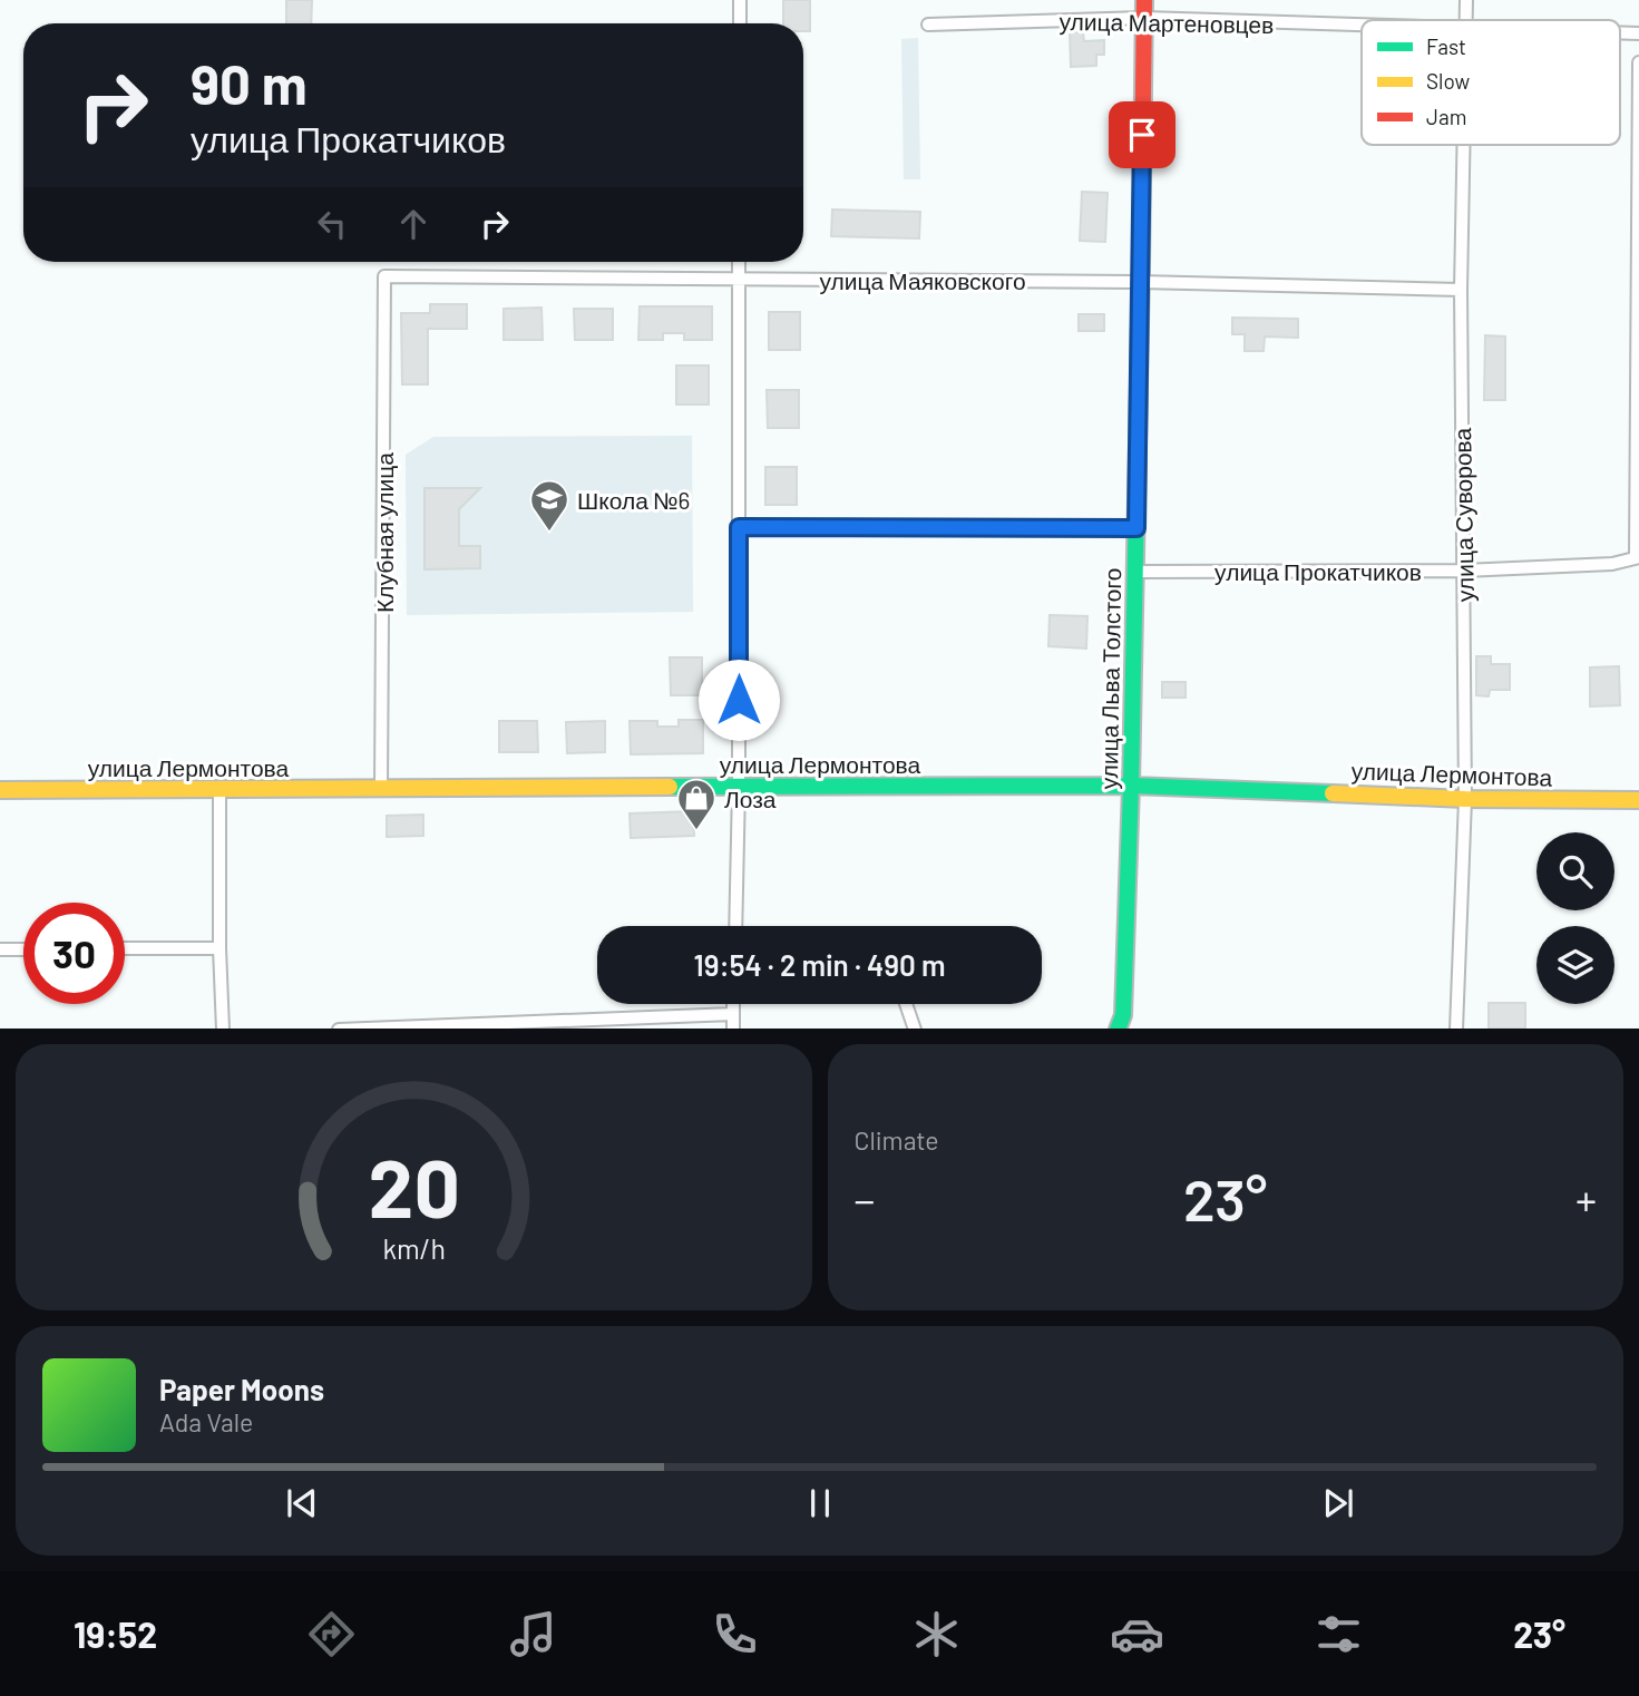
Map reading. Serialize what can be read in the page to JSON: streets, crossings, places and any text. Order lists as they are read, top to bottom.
{
  "streets": {
    "street": [
      "улица Мартеновцев",
      "улица Маяковского",
      "улица Суворова",
      "Клубная улица",
      "улица Прокатчиков",
      "улица Льва Толстого",
      "улица Лермонтова"
    ]
  },
  "crossings": [
    ["улица Мартеновцев", "улица Льва Толстого"],
    ["улица Маяковского", "улица Суворова"],
    ["улица Маяковского", "Клубная улица"],
    ["улица Маяковского", "улица Льва Толстого"],
    ["улица Суворова", "улица Прокатчиков"],
    ["улица Суворова", "улица Лермонтова"],
    ["Клубная улица", "улица Лермонтова"],
    ["улица Прокатчиков", "улица Льва Толстого"],
    ["улица Льва Толстого", "улица Лермонтова"]
  ],
  "places": {
    "school or university": ["Школа №6"],
    "shop": ["Лоза"]
  },
  "legend": ["Fast", "Slow", "Jam"],
  "page": {
    "turn": ["90 m", "улица Прокатчиков"],
    "limit": "30",
    "trip": "19:54 · 2 min · 490 m",
    "tile": "Climate",
    "heat": ["−", "23°", "+"],
    "song": ["Paper Moons", "Ada Vale"],
    "tabs": ["19:52", "23°"],
    "gauge": ["20", "km/h"]
  }
}
